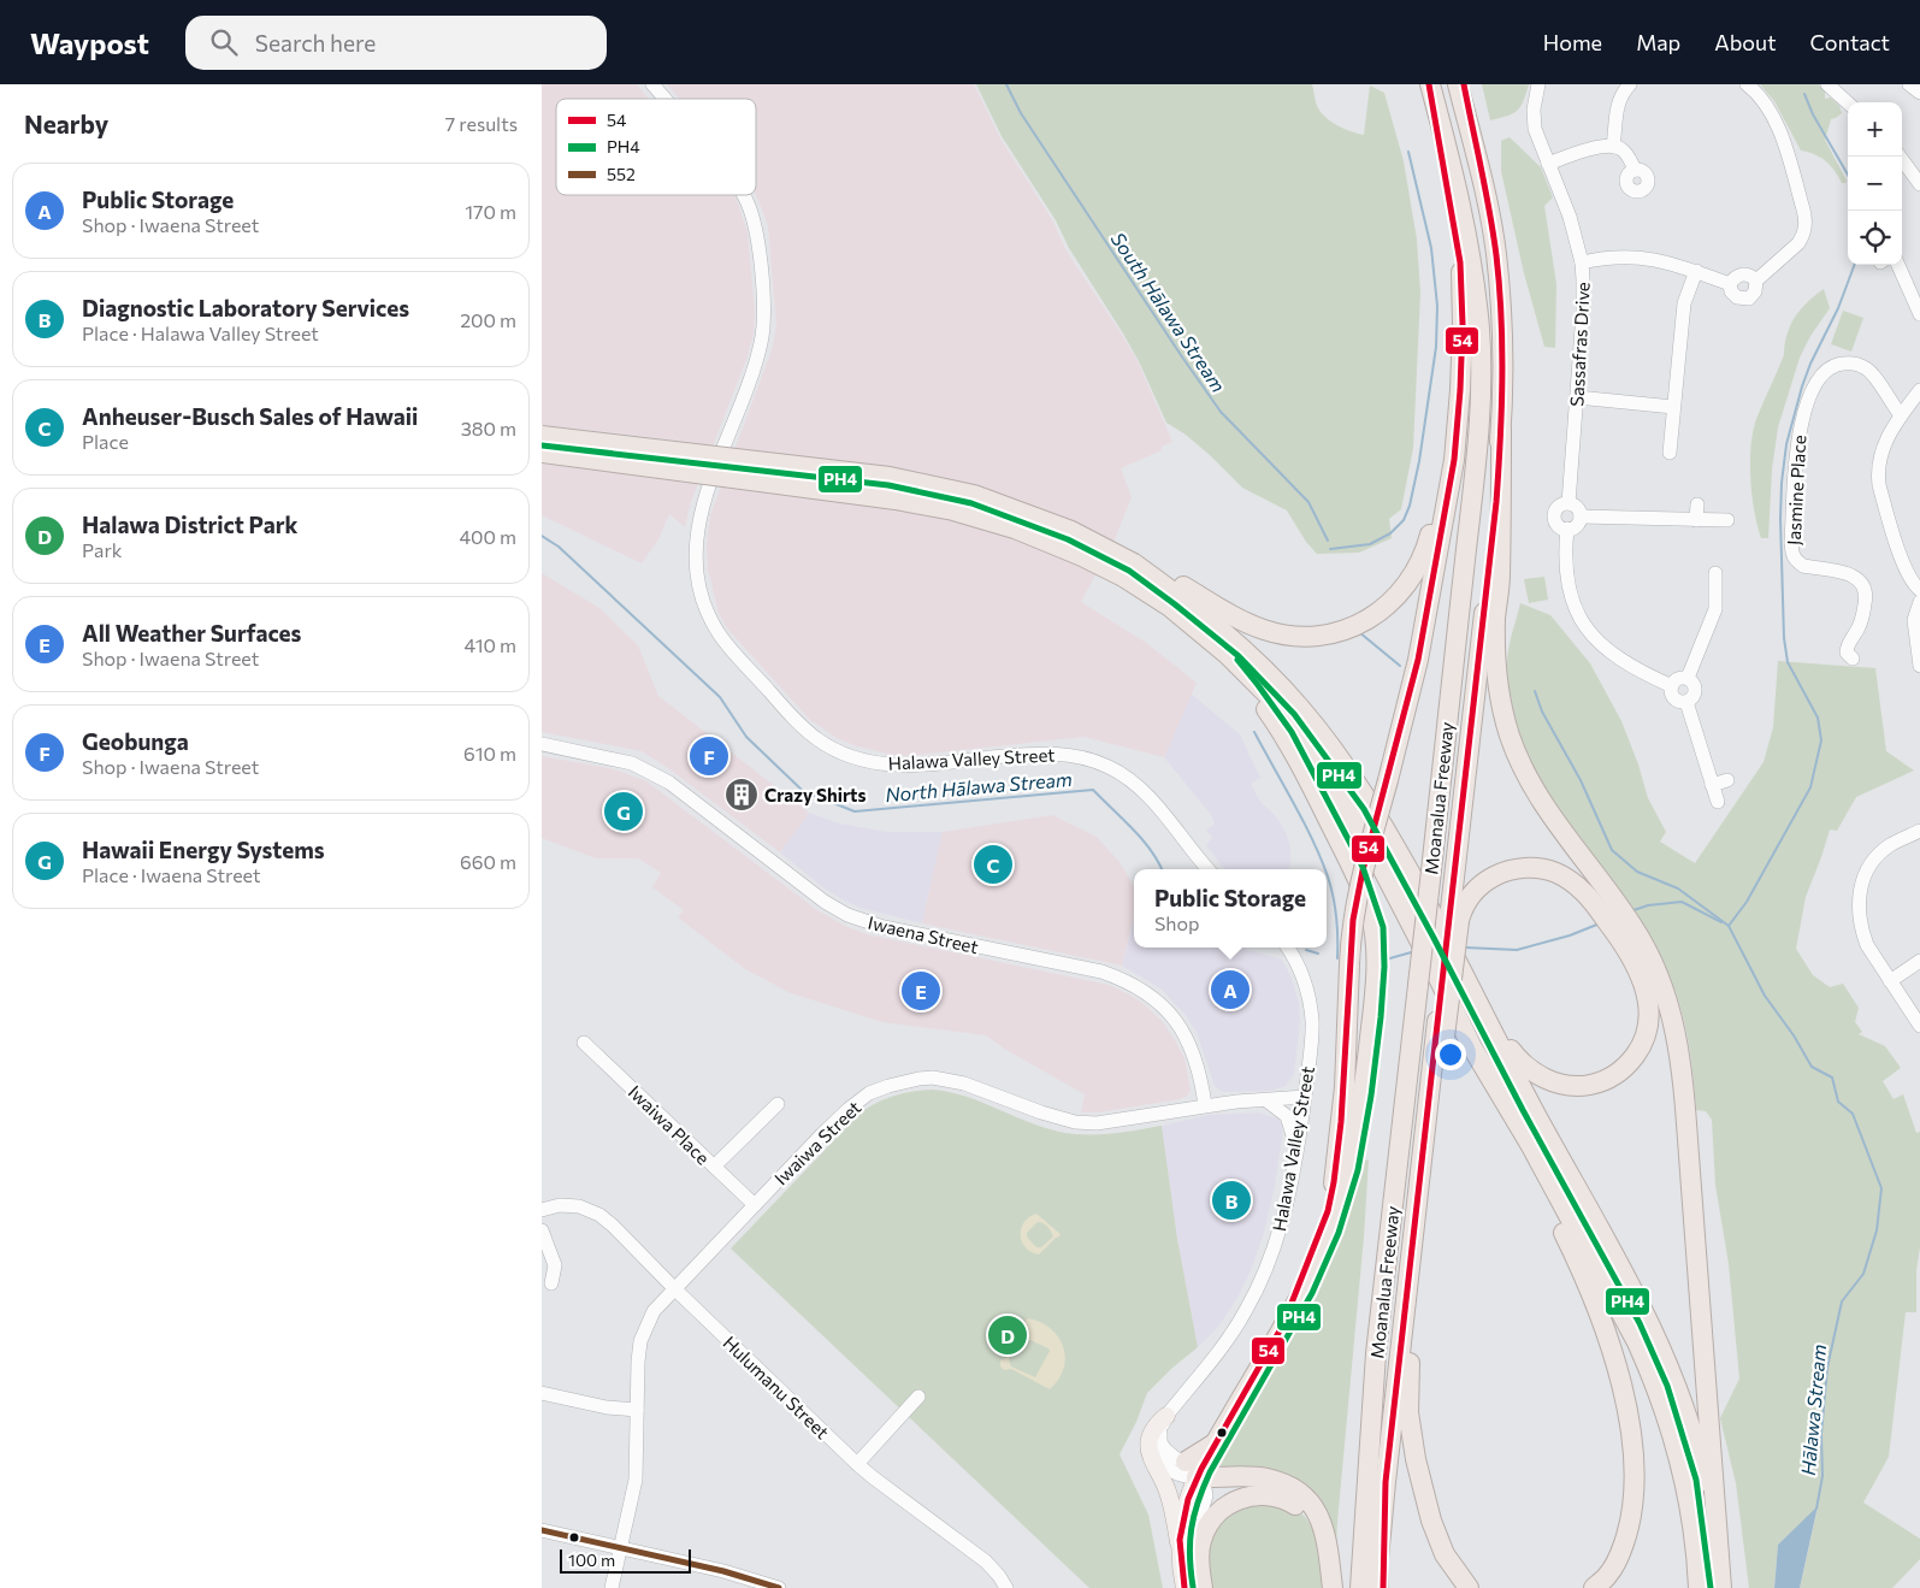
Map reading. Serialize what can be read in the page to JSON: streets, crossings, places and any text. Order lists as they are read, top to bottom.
{
  "streets": {
    "highway": ["Moanalua Freeway"],
    "street": [
      "Sassafras Drive",
      "Jasmine Place",
      "Halawa Valley Street",
      "Iwaena Street",
      "Iwaiwa Place",
      "Iwaiwa Street",
      "Hulumanu Street"
    ]
  },
  "crossings": [
    ["Halawa Valley Street", "Iwaiwa Street"],
    ["Iwaena Street", "Iwaiwa Street"],
    ["Iwaiwa Place", "Iwaiwa Street"],
    ["Iwaiwa Street", "Hulumanu Street"]
  ],
  "water": ["South Hālawa Stream", "North Hālawa Stream", "Hālawa Stream"],
  "places": {
    "building": ["Crazy Shirts"]
  },
  "lines": ["transit line 54", "transit line PH4", "transit line 552"],
  "legend": ["54", "PH4", "552"],
  "scale_bar": "100 m",
  "page": {
    "header": "Waypost",
    "search": "Search here",
    "nav": [
      "Home",
      "Map",
      "About",
      "Contact"
    ],
    "heading": ["Nearby", "7 results"],
    "map_buttons": ["+", "−"],
    "list": [
      {
        "mark": "A",
        "name": "Public Storage",
        "note": "Shop · Iwaena Street",
        "value": "170 m"
      },
      {
        "mark": "B",
        "name": "Diagnostic Laboratory Services",
        "note": "Place · Halawa Valley Street",
        "value": "200 m"
      },
      {
        "mark": "C",
        "name": "Anheuser-Busch Sales of Hawaii",
        "note": "Place",
        "value": "380 m"
      },
      {
        "mark": "D",
        "name": "Halawa District Park",
        "note": "Park",
        "value": "400 m"
      },
      {
        "mark": "E",
        "name": "All Weather Surfaces",
        "note": "Shop · Iwaena Street",
        "value": "410 m"
      },
      {
        "mark": "F",
        "name": "Geobunga",
        "note": "Shop · Iwaena Street",
        "value": "610 m"
      },
      {
        "mark": "G",
        "name": "Hawaii Energy Systems",
        "note": "Place · Iwaena Street",
        "value": "660 m"
      }
    ],
    "pins": [
      "F",
      "G",
      "C",
      "A",
      "E",
      "B",
      "D"
    ],
    "popup": ["Public Storage", "Shop"],
    "scale": "100 m"
  }
}
